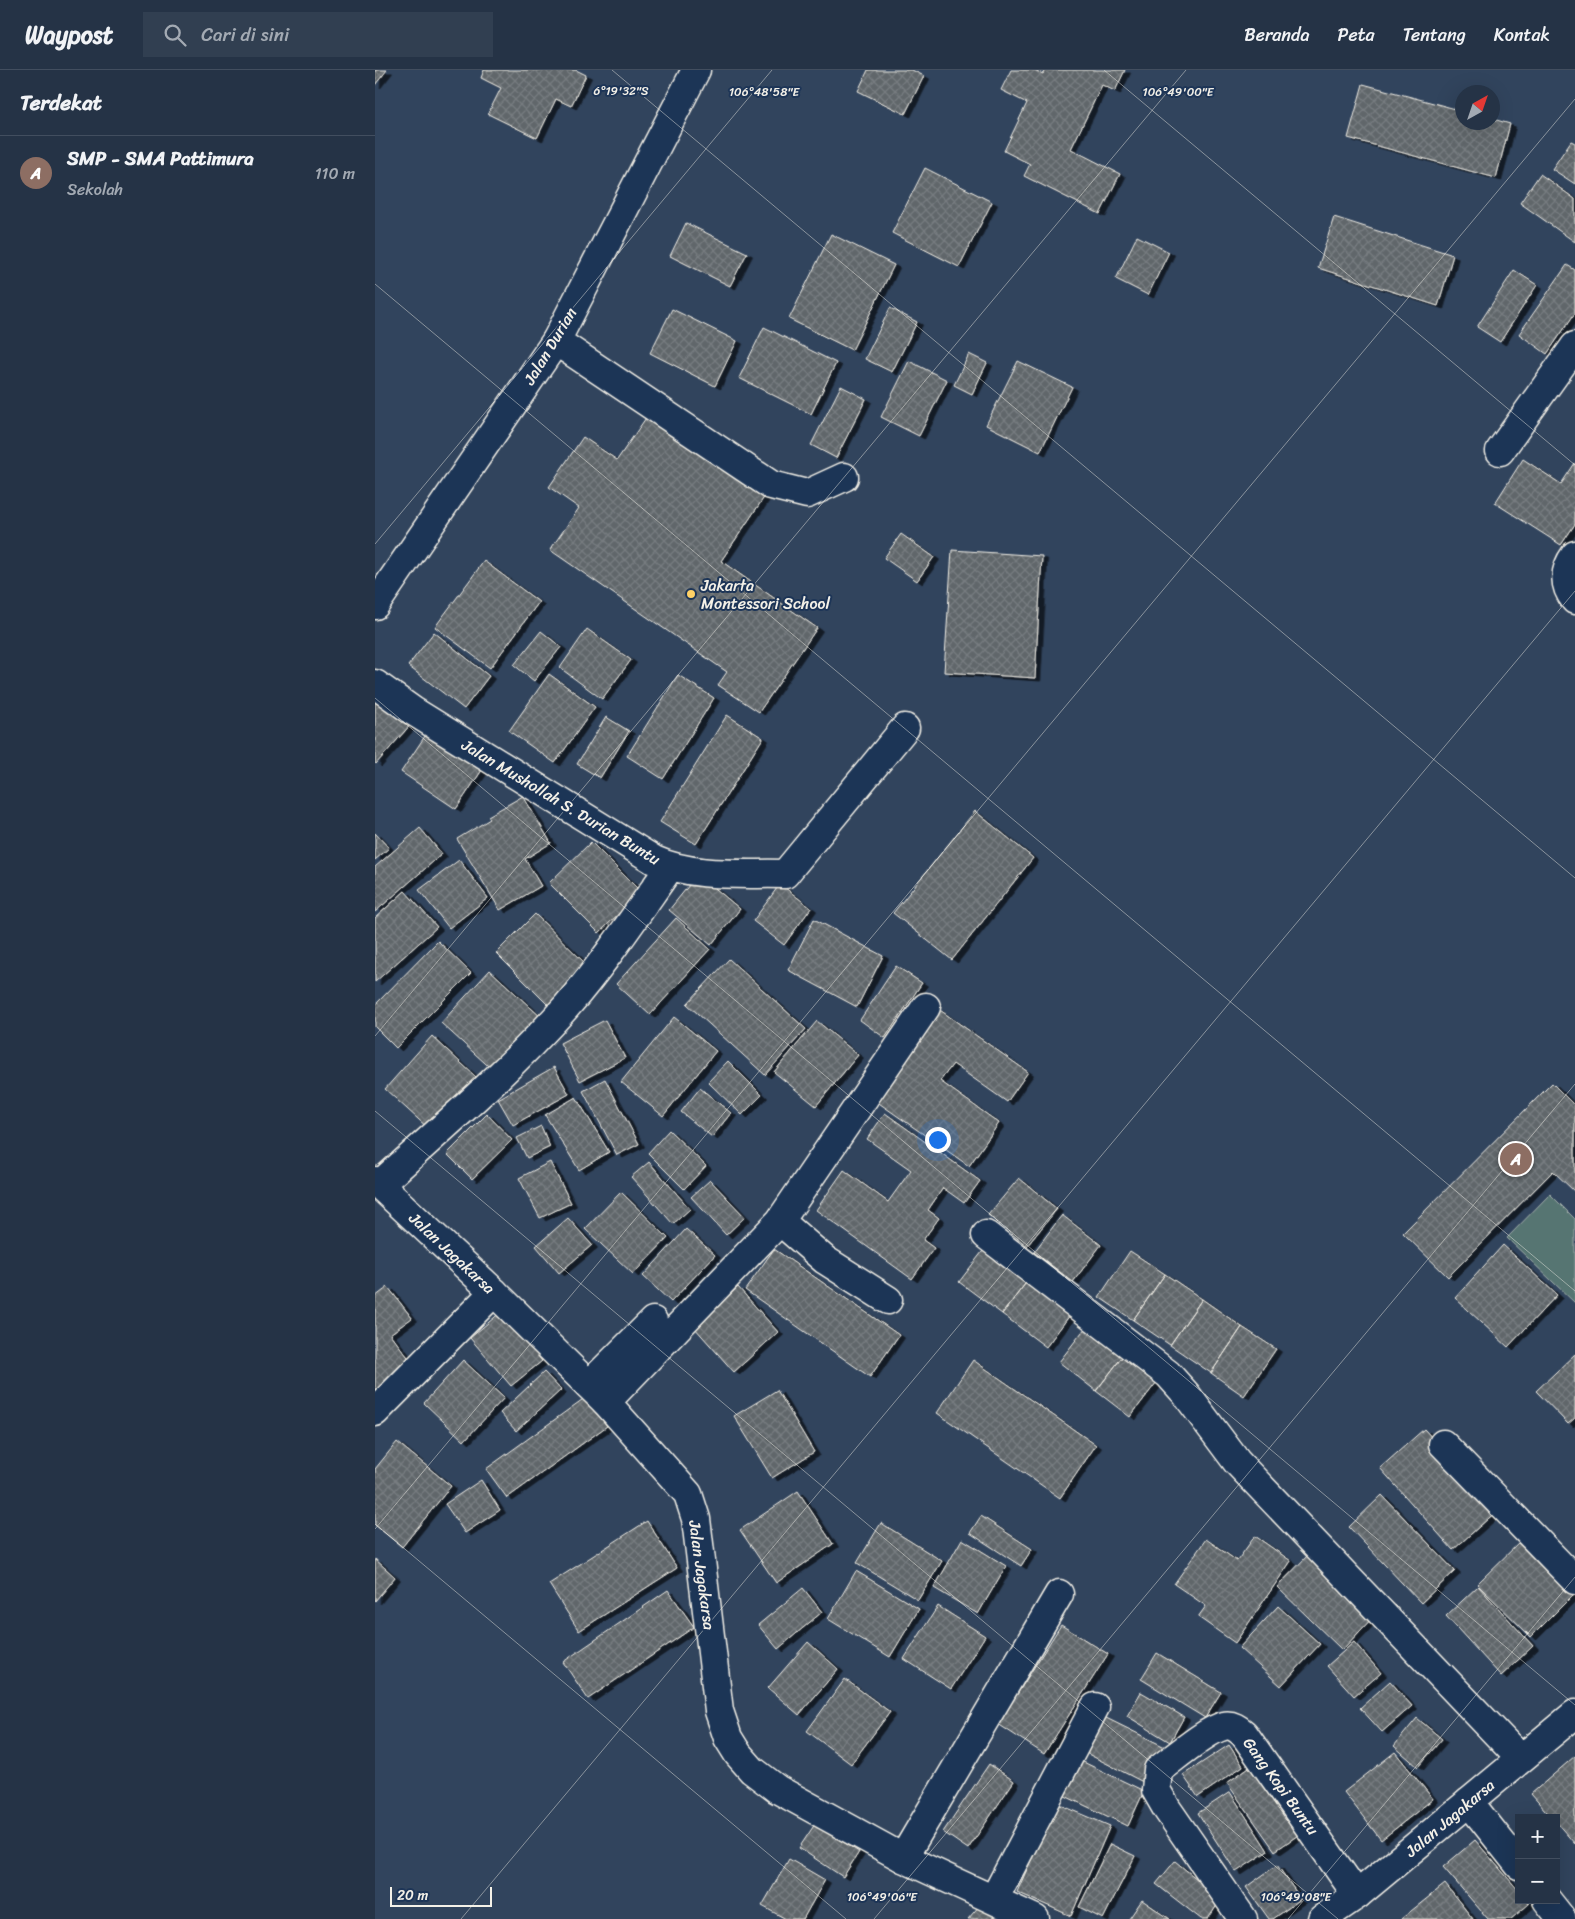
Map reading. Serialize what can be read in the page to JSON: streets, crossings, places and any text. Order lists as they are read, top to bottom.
{
  "streets": {
    "street": [
      "Jalan Durian",
      "Jalan Mushollah S. Durian Buntu",
      "Jalan Jagakarsa",
      "Gang Kopi Buntu"
    ]
  },
  "crossings": [
    ["Jalan Jagakarsa", "Gang Kopi Buntu"]
  ],
  "places": ["Jakarta Montessori School"],
  "scale_bar": "20 m",
  "north": "top right",
  "page": {
    "header": "Waypost",
    "search": "Cari di sini",
    "nav": [
      "Beranda",
      "Peta",
      "Tentang",
      "Kontak"
    ],
    "heading": "Terdekat",
    "list": [
      {
        "mark": "A",
        "name": "SMP - SMA Pattimura",
        "note": "Sekolah",
        "value": "110 m"
      }
    ],
    "pins": "A",
    "map_buttons": ["+", "−"],
    "scale": "20 m"
  },
  "coordinates": [
    "6°19'32\"S",
    "106°48'58\"E",
    "106°49'00\"E",
    "106°49'06\"E",
    "106°49'08\"E"
  ]
}
